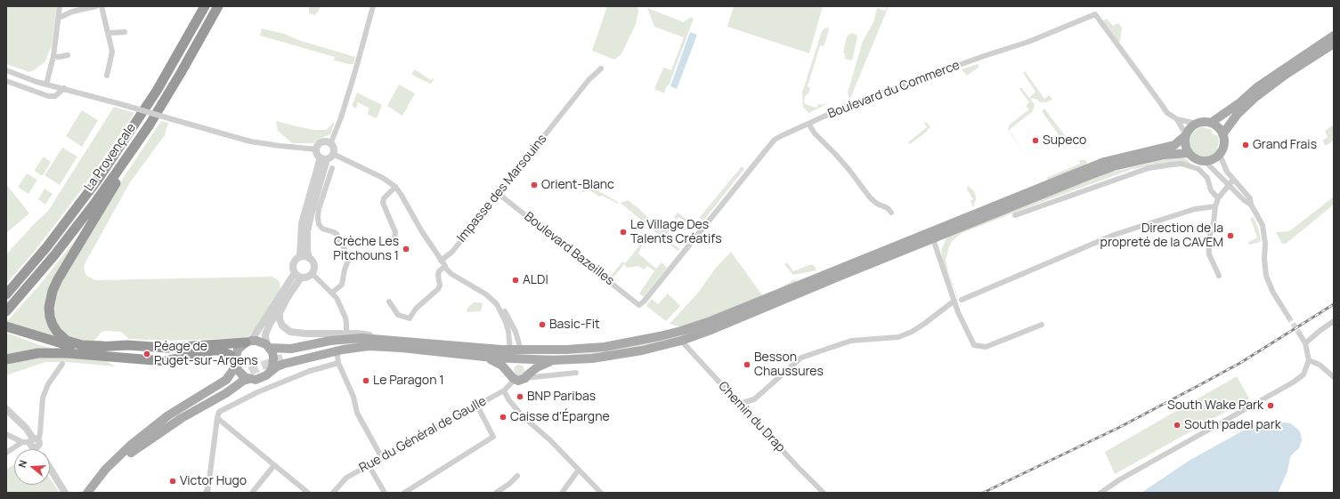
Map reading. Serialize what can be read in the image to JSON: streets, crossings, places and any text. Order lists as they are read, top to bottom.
{
  "streets": {
    "highway": ["La Provençale"],
    "street": [
      "Boulevard du Commerce",
      "Impasse des Marsouins",
      "Boulevard Bazeilles",
      "Chemin du Drap",
      "Rue du Général de Gaulle"
    ]
  },
  "crossings": [
    ["Boulevard du Commerce", "Boulevard Bazeilles"],
    ["Impasse des Marsouins", "Boulevard Bazeilles"]
  ],
  "places": [
    "Supeco",
    "Grand Frais",
    "Orient-Blanc",
    "Le Village Des Talents Créatifs",
    "Direction de la propreté de la CAVEM",
    "Crèche Les Pitchouns 1",
    "ALDI",
    "Basic-Fit",
    "Péage de Puget-sur-Argens",
    "Besson Chaussures",
    "Le Paragon 1",
    "BNP Paribas",
    "South Wake Park",
    "Caisse d'Épargne",
    "South padel park",
    "Victor Hugo"
  ],
  "north": "left"
}
